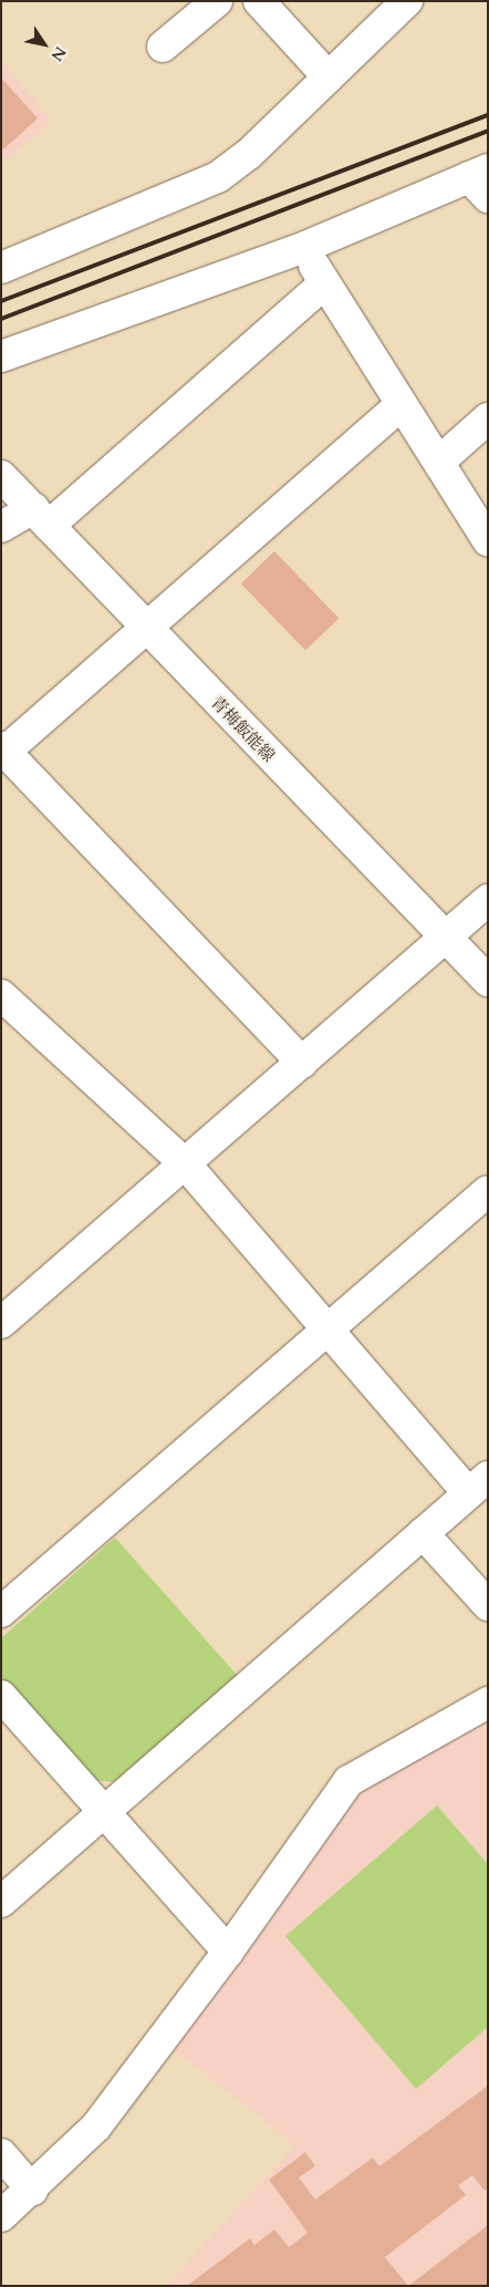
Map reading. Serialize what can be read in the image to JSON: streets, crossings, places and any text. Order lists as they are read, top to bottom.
{
  "streets": {
    "street": ["青梅飯能線"]
  },
  "north": "bottom right"
}
